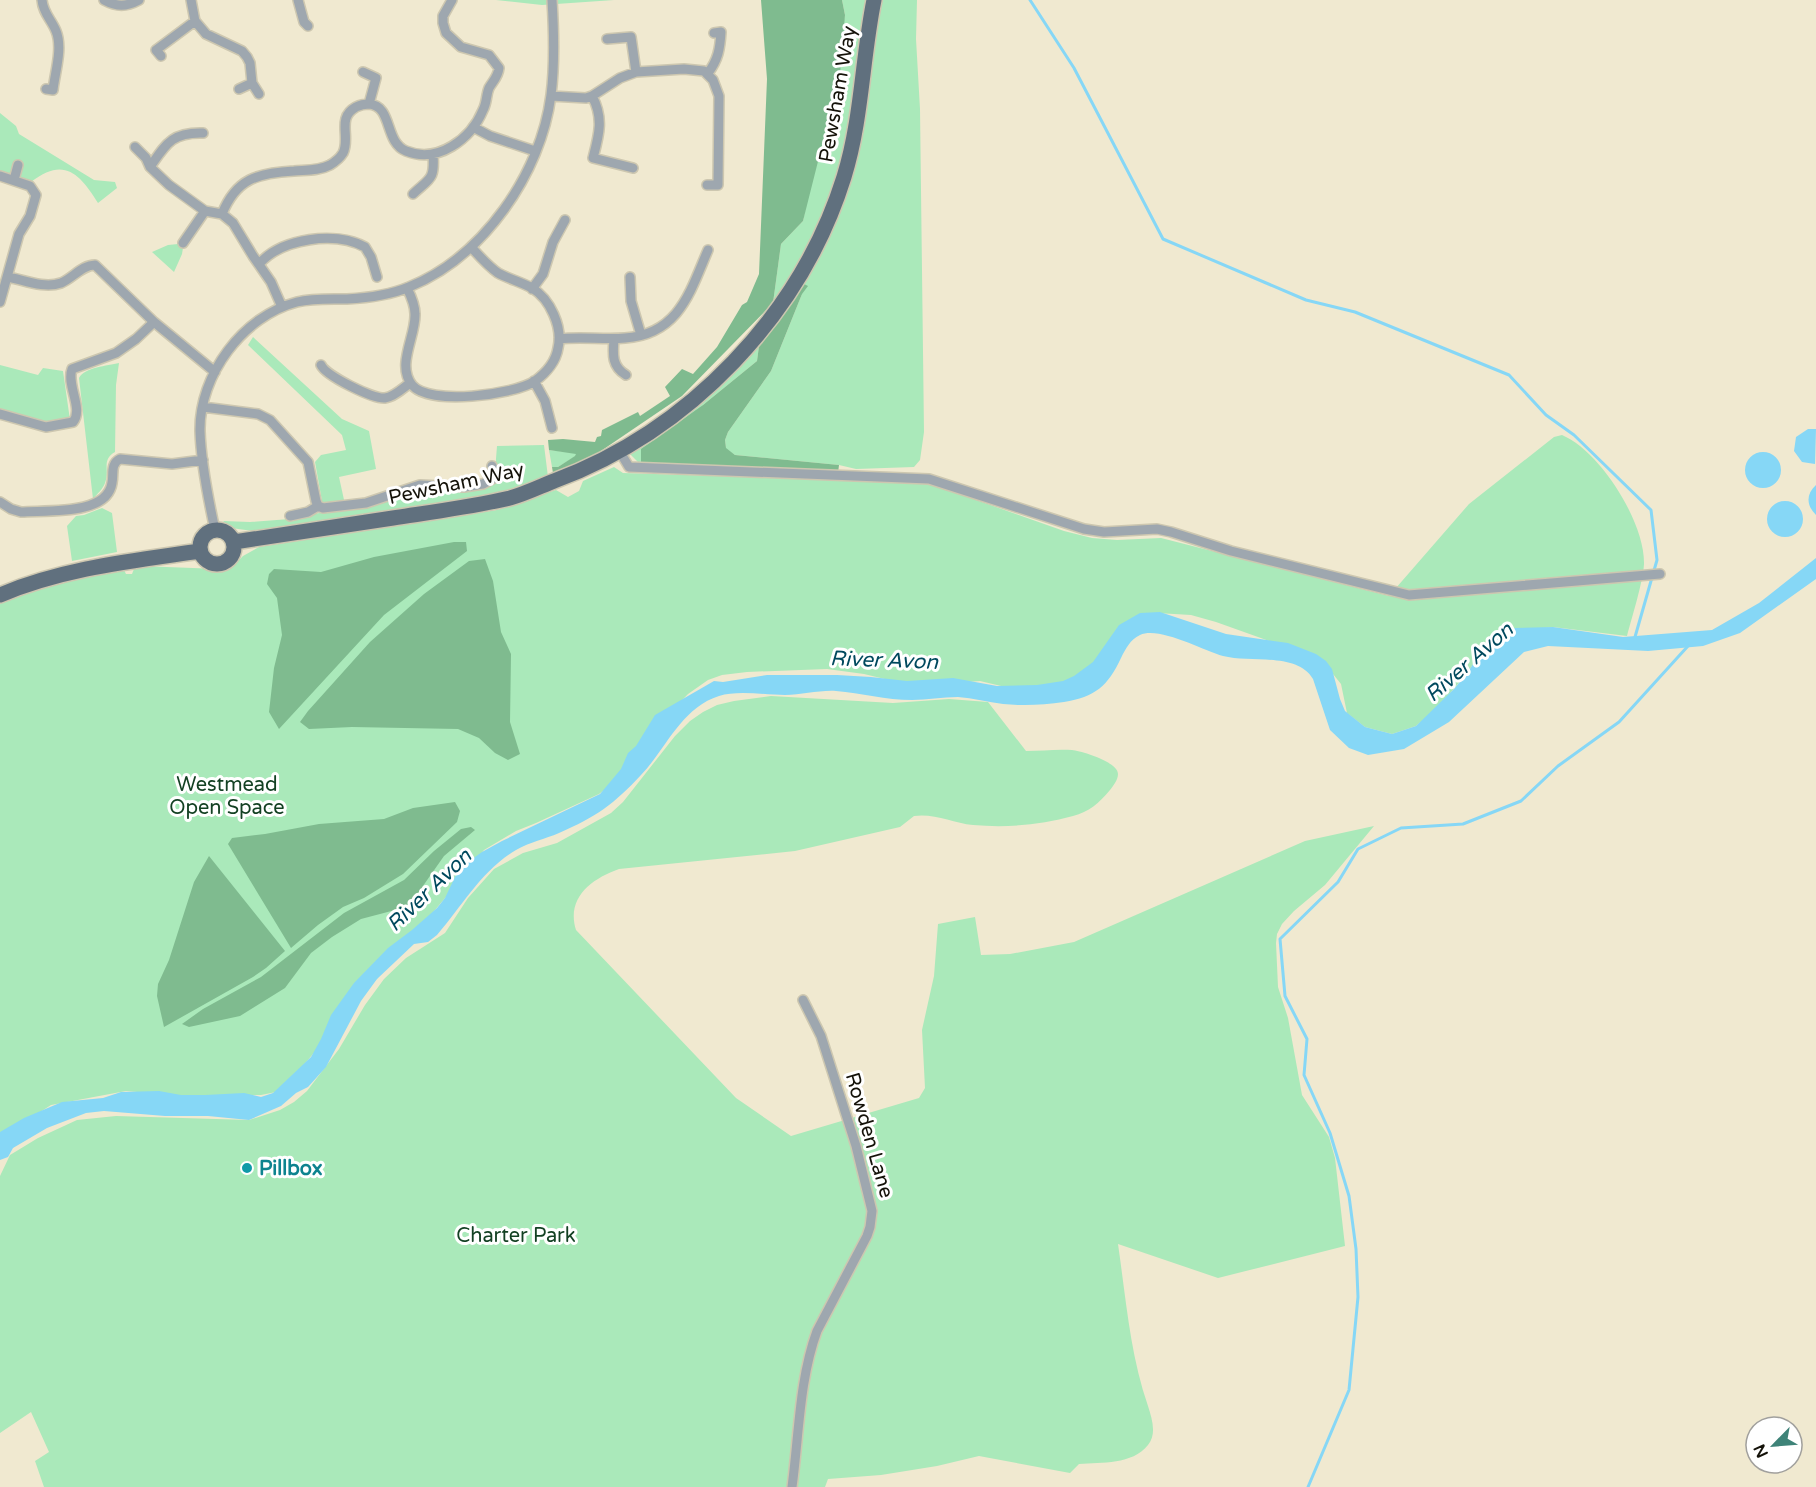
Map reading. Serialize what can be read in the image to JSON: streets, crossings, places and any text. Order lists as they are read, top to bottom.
{
  "streets": {
    "main road": ["Pewsham Way"],
    "street": ["Rowden Lane"]
  },
  "water": ["River Avon"],
  "parks": ["Westmead Open Space", "Charter Park"],
  "places": ["Pillbox"],
  "north": "bottom left"
}
